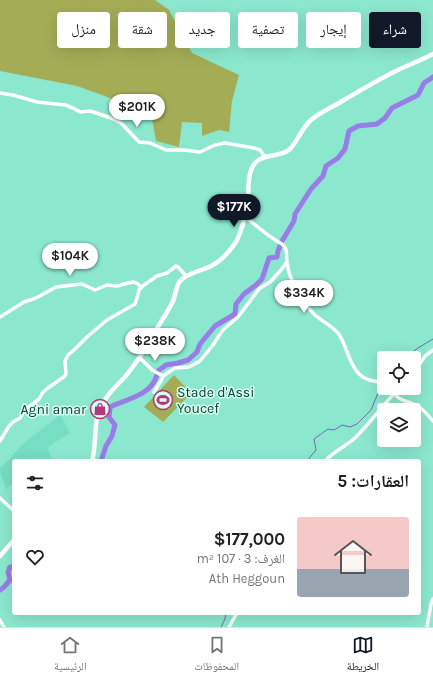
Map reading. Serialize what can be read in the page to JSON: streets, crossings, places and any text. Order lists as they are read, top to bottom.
{
  "places": {
    "sports": ["Stade d'Assi Youcef"],
    "shop": ["Agni amar"]
  },
  "page": {
    "chip": [
      "شراء",
      "إيجار",
      "تصفية",
      "جديد",
      "شقة",
      "منزل"
    ],
    "price": [
      "$201K",
      "$177K",
      "$104K",
      "$334K",
      "$238K"
    ],
    "heading": "العقارات: 5",
    "list": [
      {
        "name": "$177,000",
        "note": "الغرف: 3 · 107 m² · Ath Heggoun"
      }
    ],
    "tabs": ["الخريطة", "المحفوظات", "الرئيسية"]
  }
}
